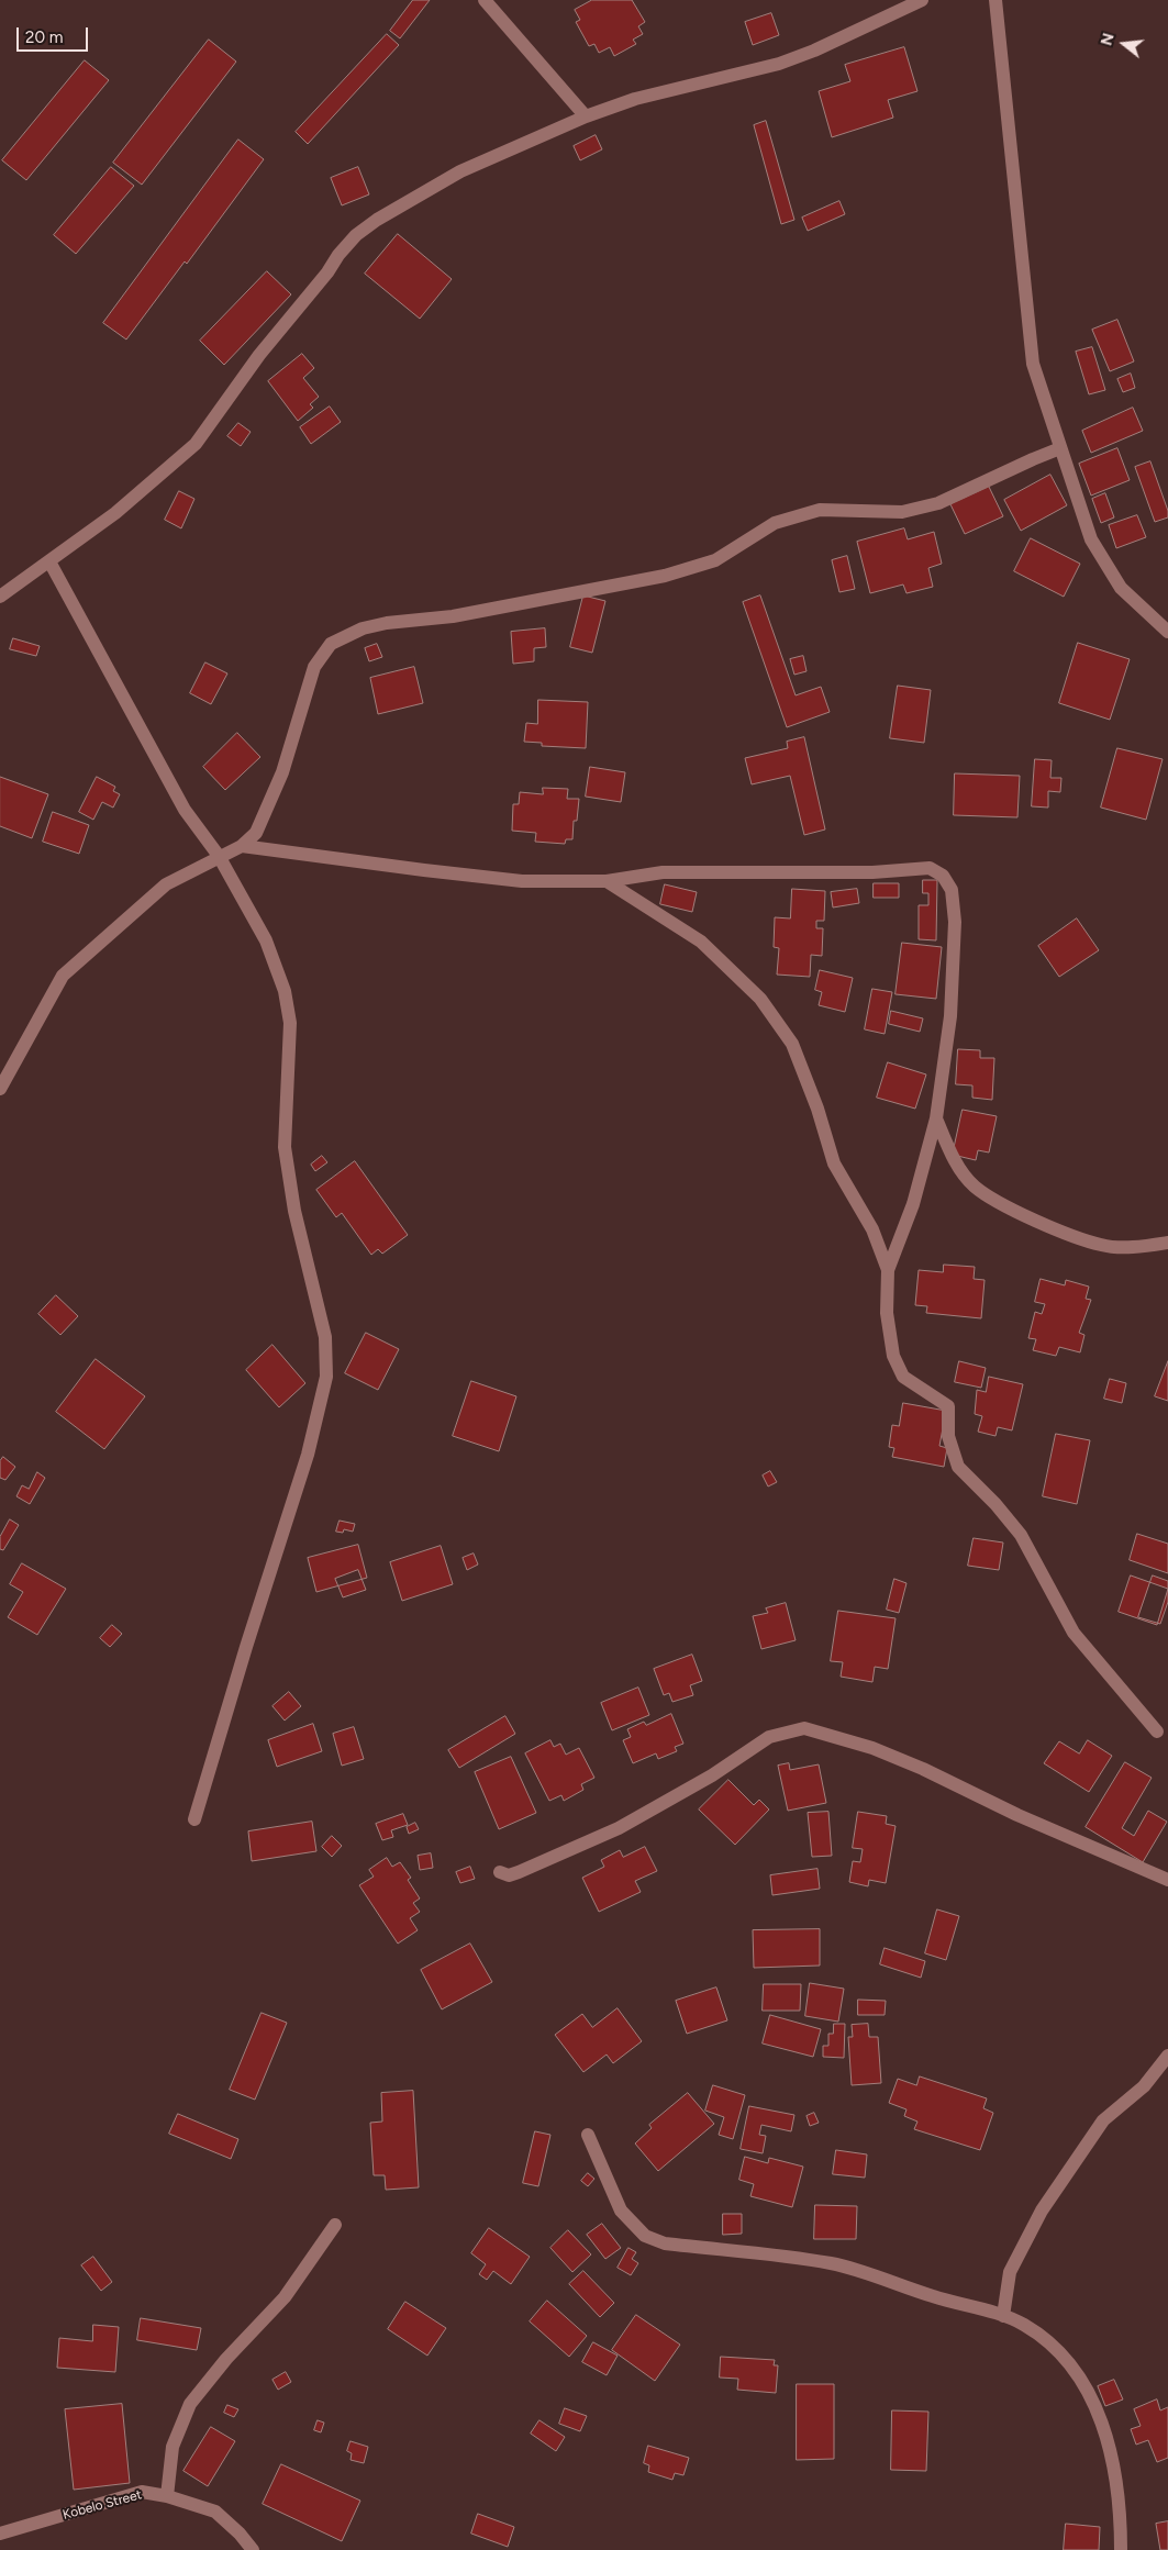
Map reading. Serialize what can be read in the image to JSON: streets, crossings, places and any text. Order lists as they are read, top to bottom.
{
  "streets": {
    "street": ["Kobelo Street"]
  },
  "scale_bar": "20 m",
  "north": "left"
}
